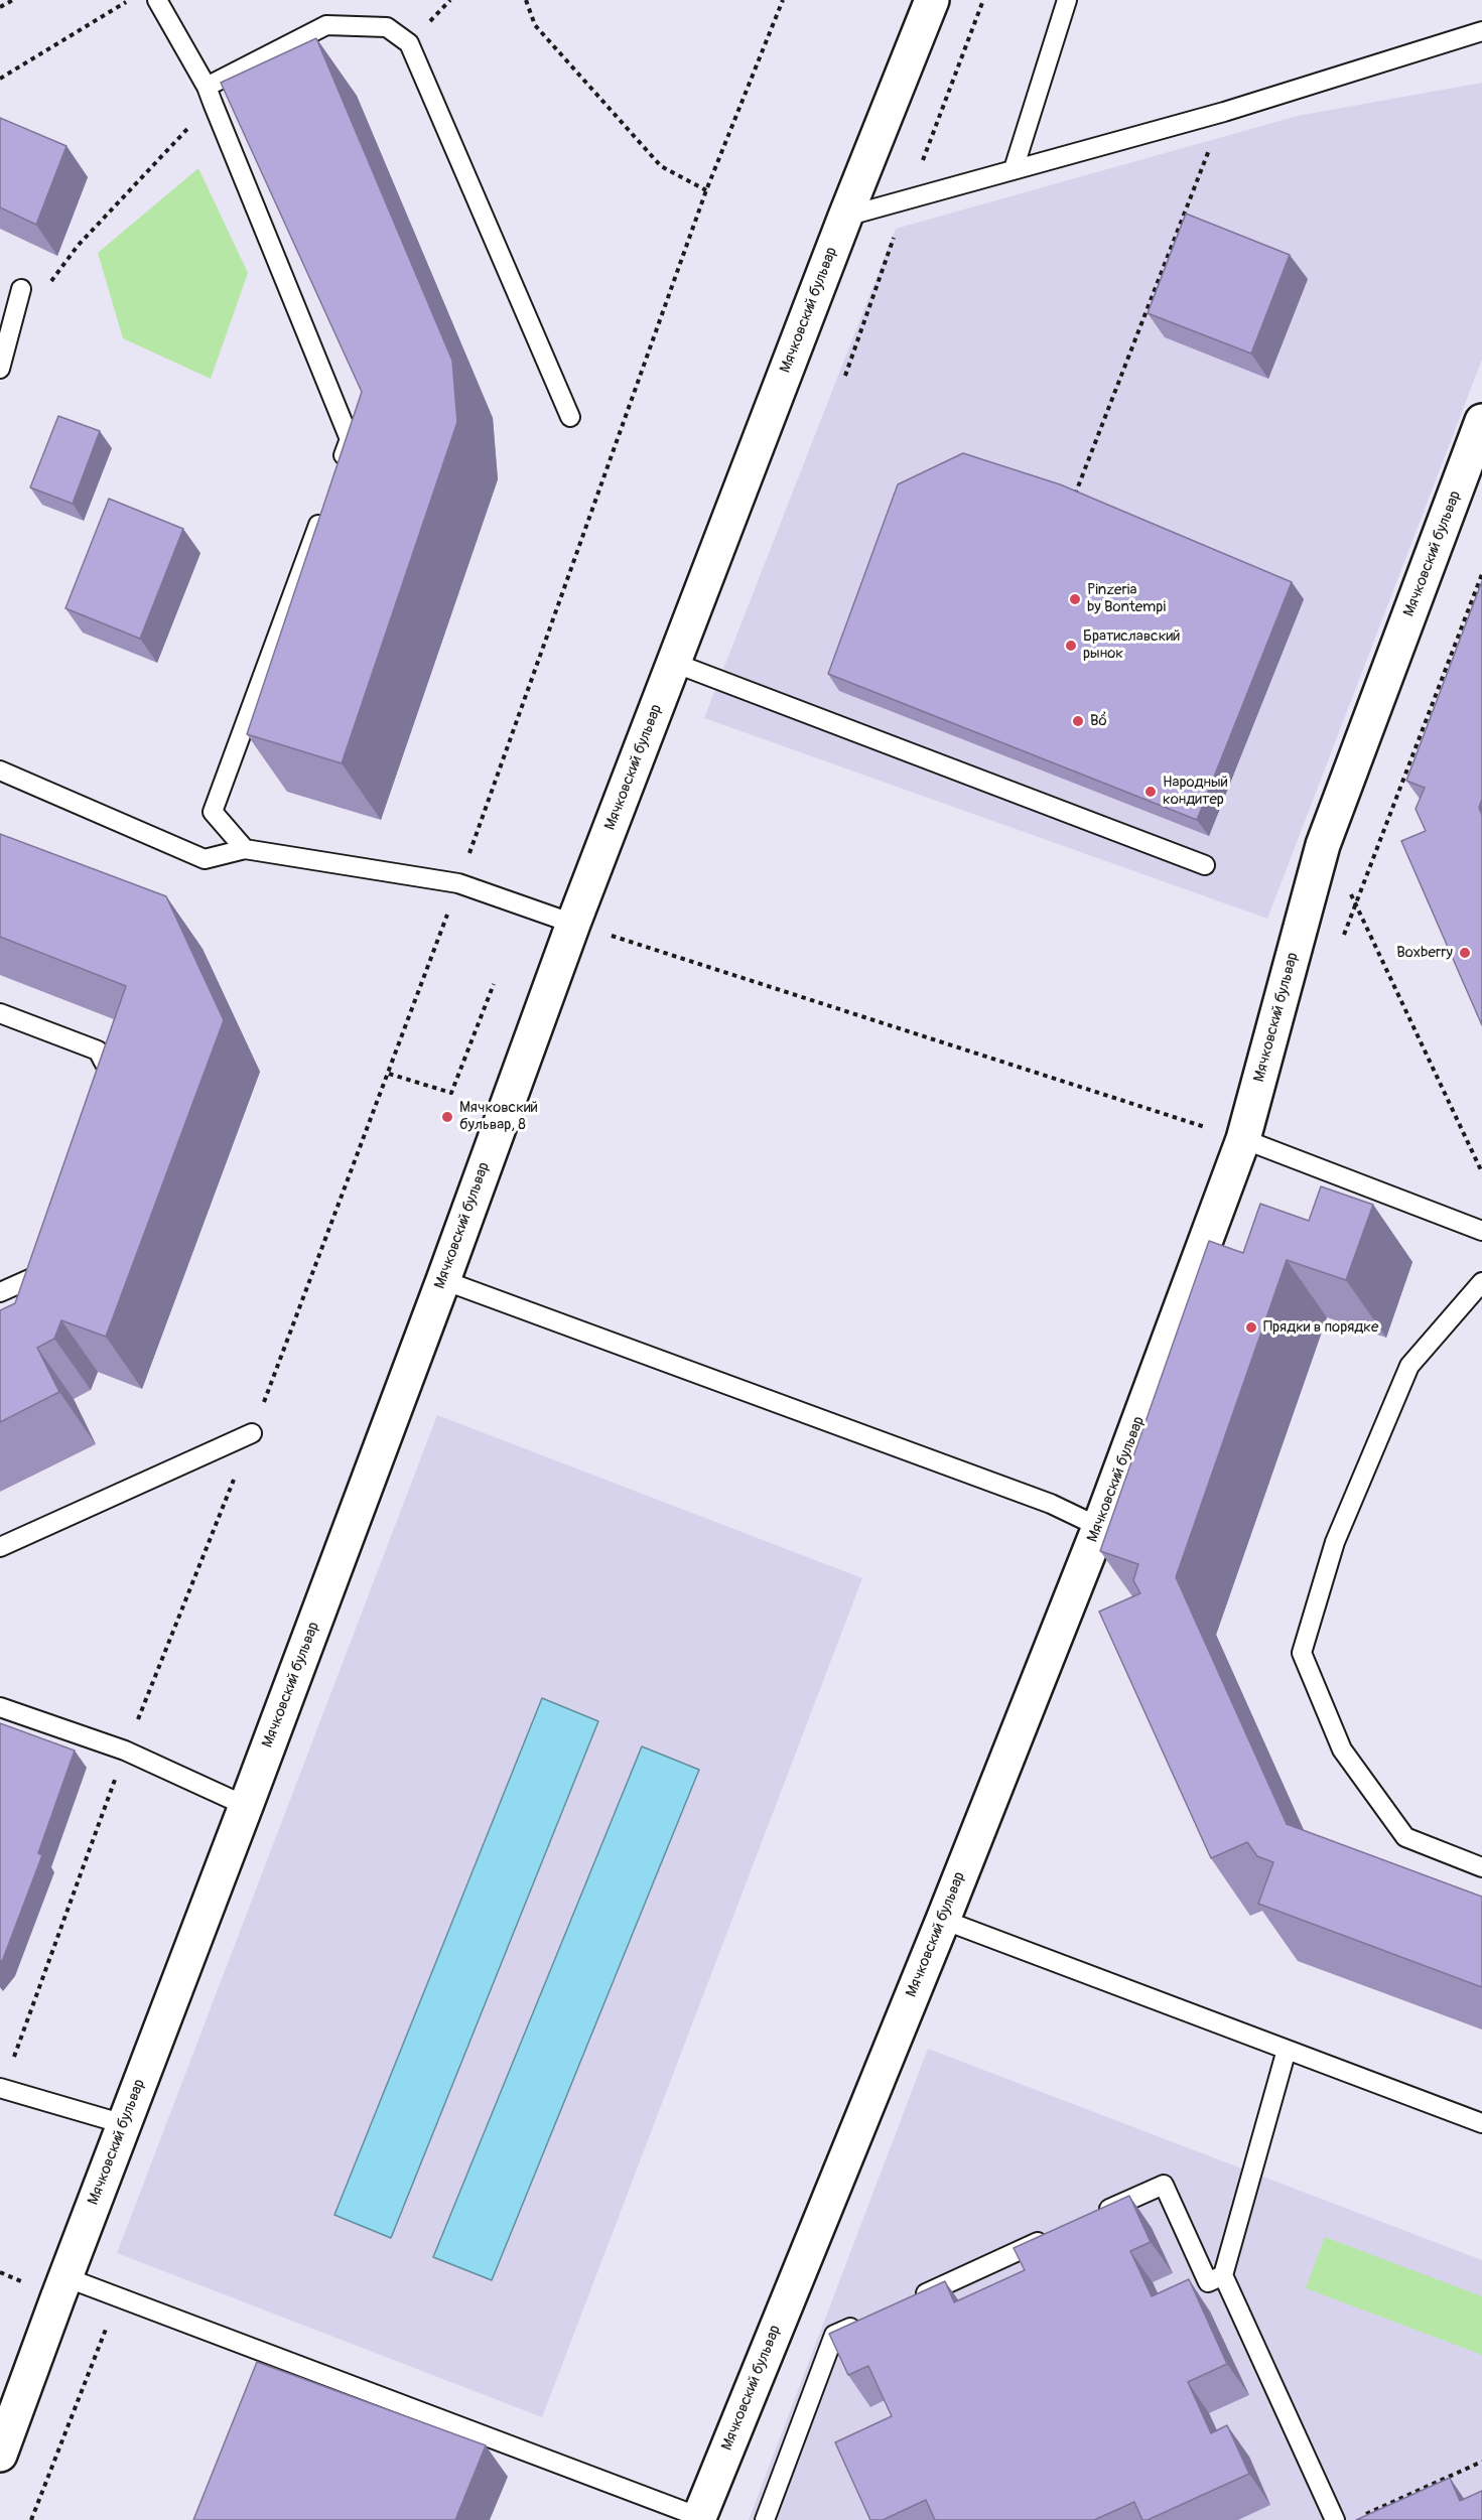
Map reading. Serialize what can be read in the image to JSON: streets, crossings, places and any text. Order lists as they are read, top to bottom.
{
  "streets": {
    "street": ["Мячковский бульвар"]
  },
  "places": [
    "Pinzeria by Bontempi",
    "Братиславский рынок",
    "Bổ",
    "Народный кондитер",
    "Boxberry",
    "Мячковский бульвар, 8",
    "Прядки в порядке"
  ]
}
